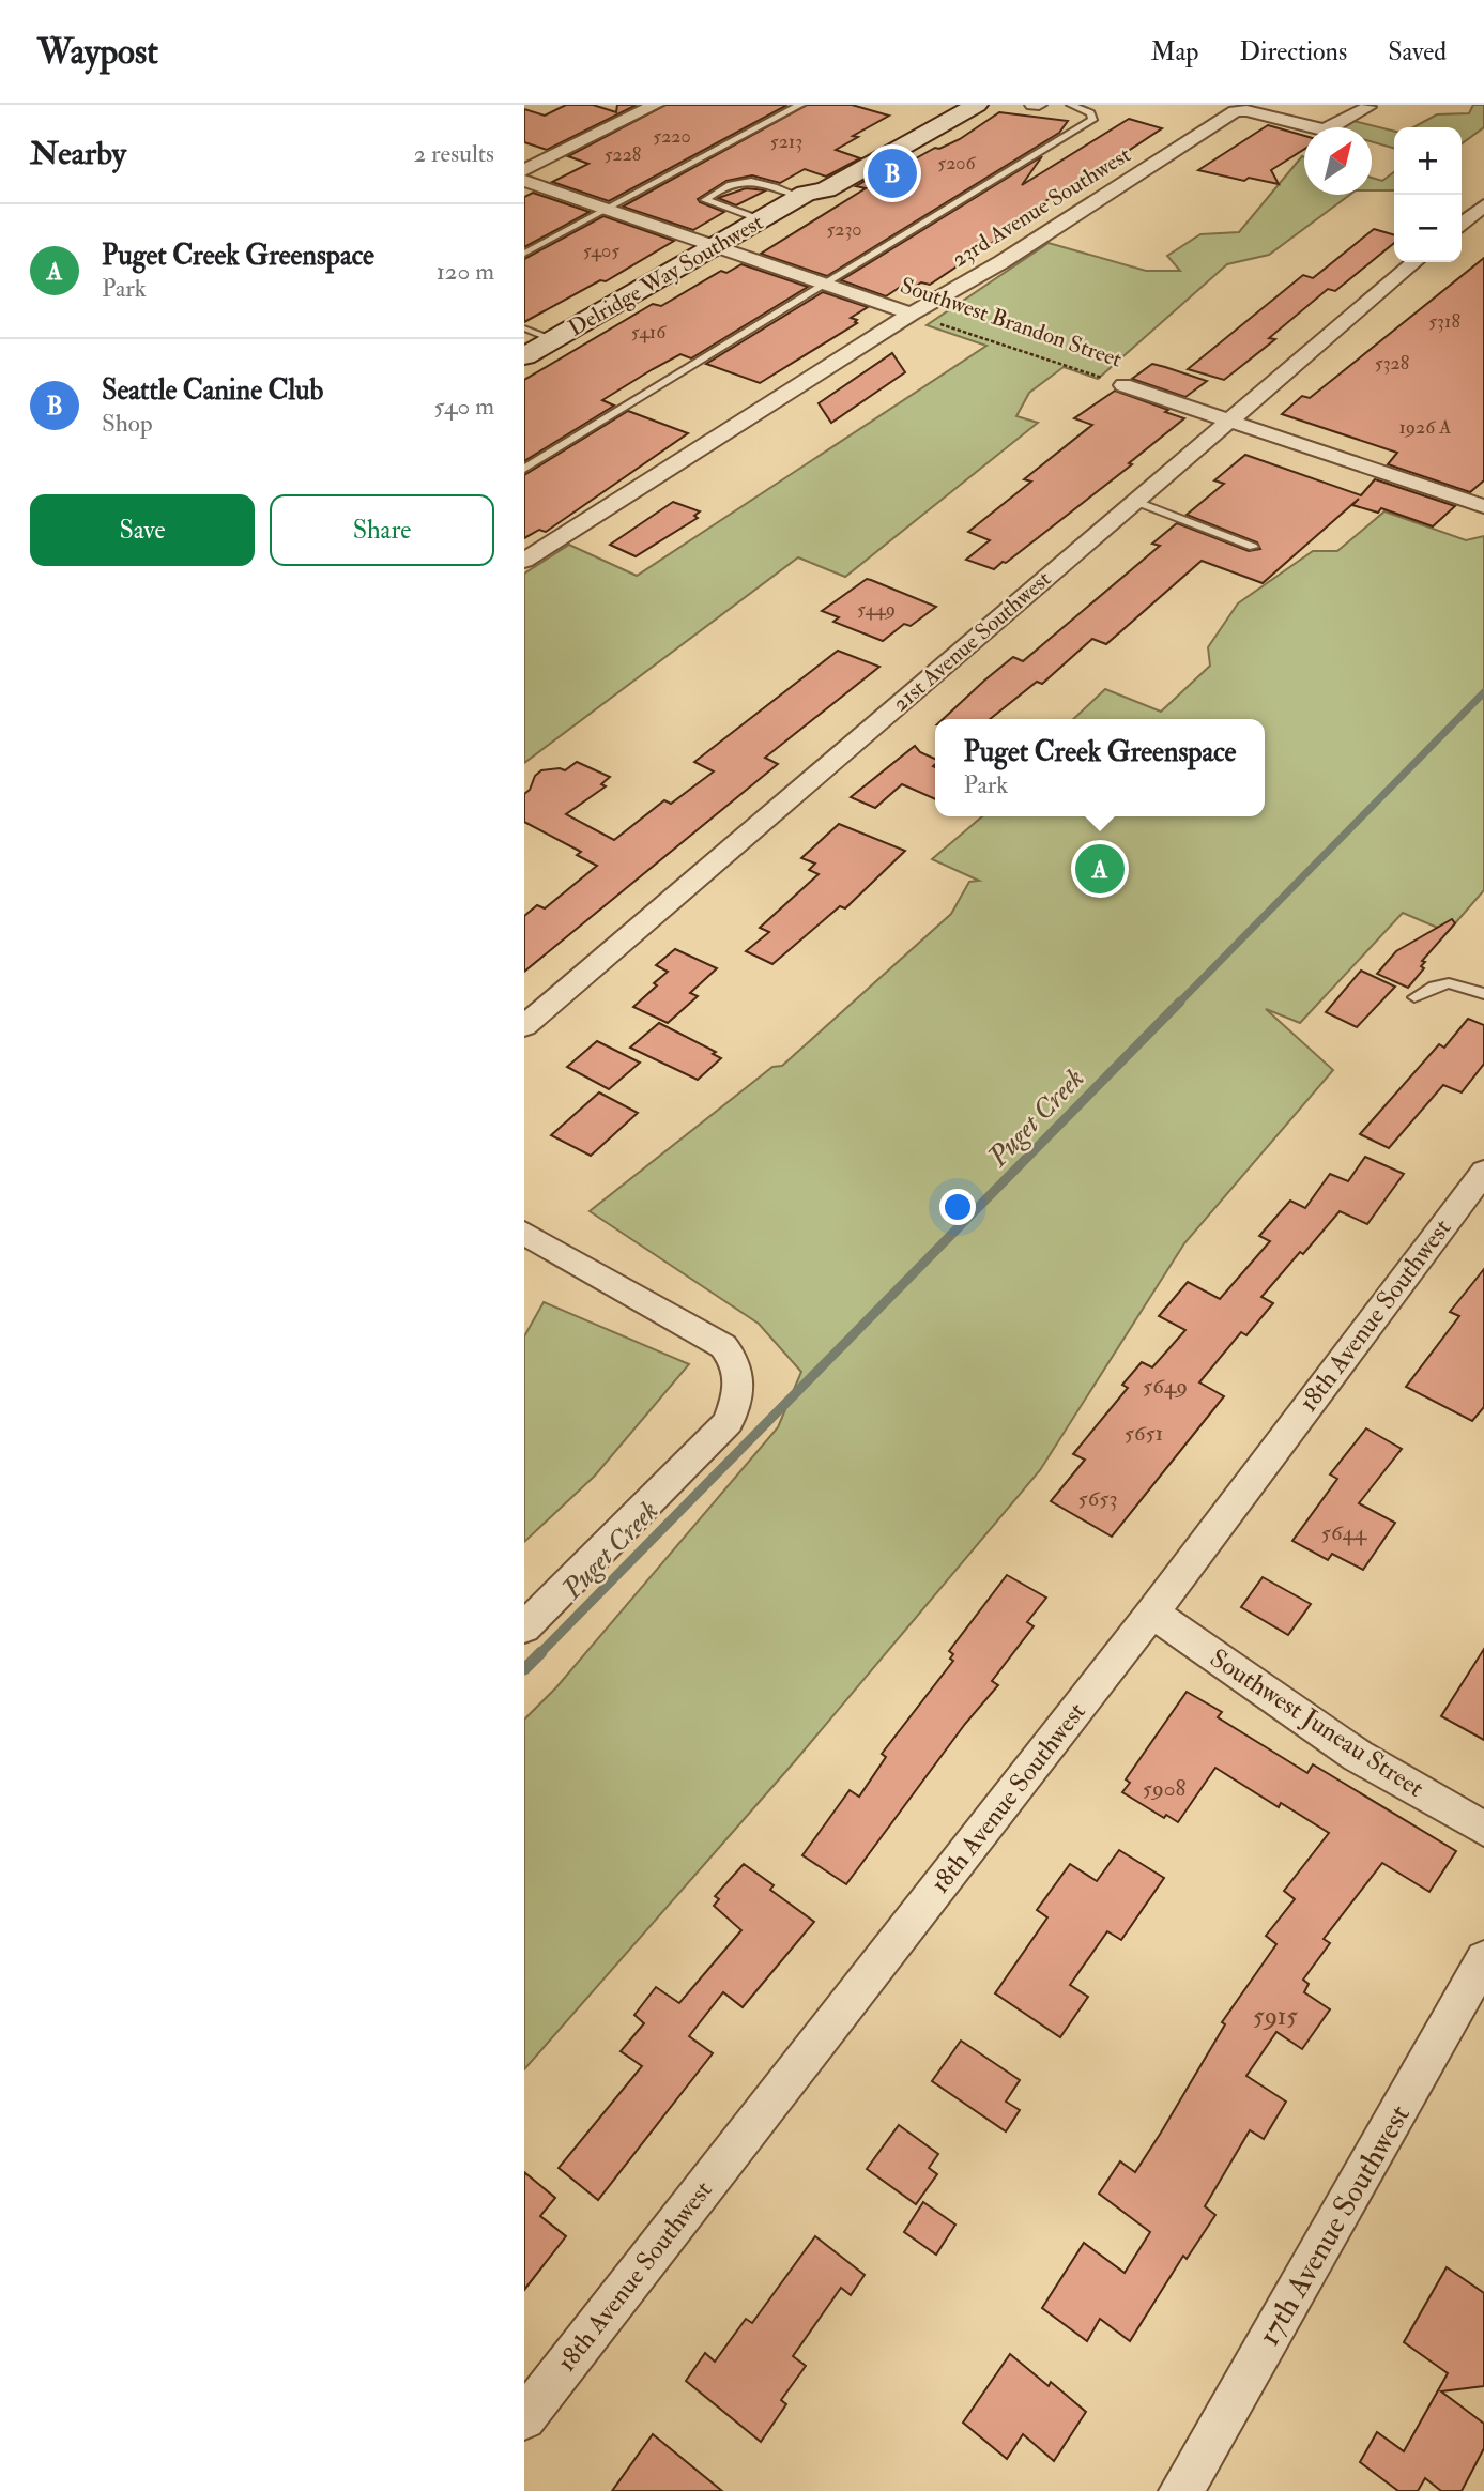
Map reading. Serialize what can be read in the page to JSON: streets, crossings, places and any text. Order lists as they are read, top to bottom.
{
  "streets": {
    "main road": ["Delridge Way Southwest"],
    "street": [
      "23rd Avenue Southwest",
      "Southwest Brandon Street",
      "21st Avenue Southwest",
      "18th Avenue Southwest",
      "Southwest Juneau Street",
      "17th Avenue Southwest"
    ]
  },
  "crossings": [
    ["23rd Avenue Southwest", "Southwest Brandon Street"],
    ["Delridge Way Southwest", "Southwest Brandon Street"],
    ["Southwest Brandon Street", "21st Avenue Southwest"],
    ["18th Avenue Southwest", "Southwest Juneau Street"]
  ],
  "water": ["Puget Creek"],
  "house_numbers": [
    "5220",
    "5213",
    "5228",
    "5206",
    "5230",
    "5405",
    "5318",
    "5416",
    "5328",
    "1926 A",
    "5449",
    "5649",
    "5651",
    "5653",
    "5644",
    "5908",
    "5915"
  ],
  "north": "top right",
  "page": {
    "header": "Waypost",
    "nav": ["Map", "Directions", "Saved"],
    "heading": ["Nearby", "2 results"],
    "map_buttons": ["+", "−"],
    "pins": ["B", "A"],
    "list": [
      {
        "mark": "A",
        "name": "Puget Creek Greenspace",
        "note": "Park",
        "value": "120 m"
      },
      {
        "mark": "B",
        "name": "Seattle Canine Club",
        "note": "Shop",
        "value": "540 m"
      }
    ],
    "buttons": ["Save", "Share"],
    "popup": ["Puget Creek Greenspace", "Park"]
  }
}
